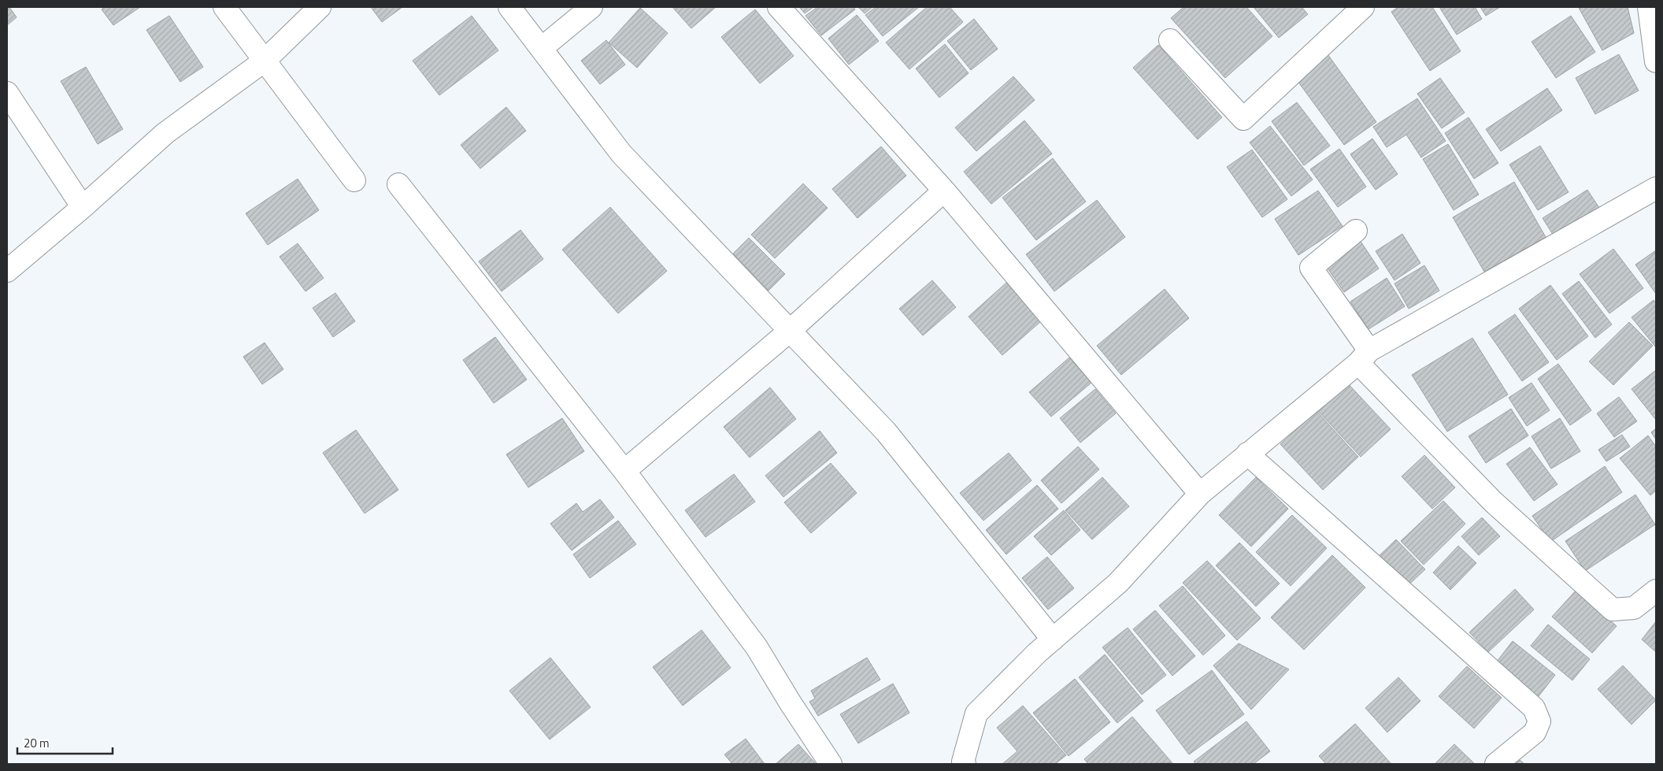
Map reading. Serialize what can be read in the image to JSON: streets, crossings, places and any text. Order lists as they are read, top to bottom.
{
  "scale_bar": "20 m"
}
